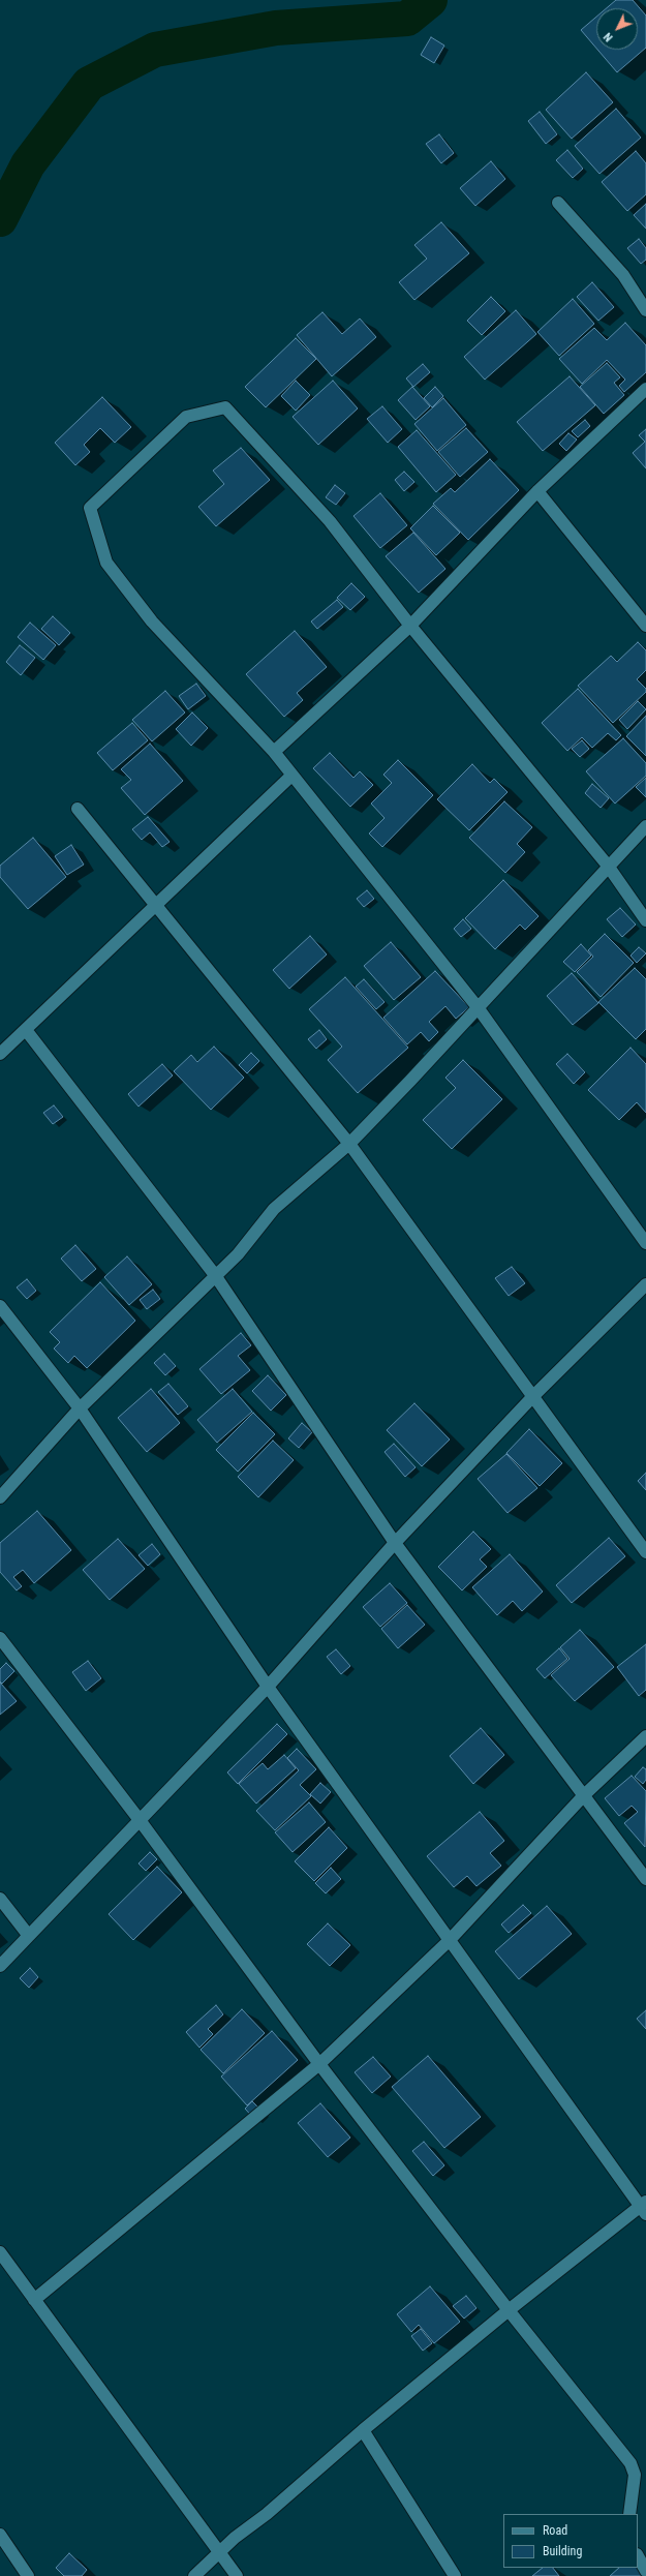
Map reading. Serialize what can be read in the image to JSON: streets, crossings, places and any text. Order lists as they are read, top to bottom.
{
  "legend": ["Road", "Building"],
  "north": "bottom left"
}
